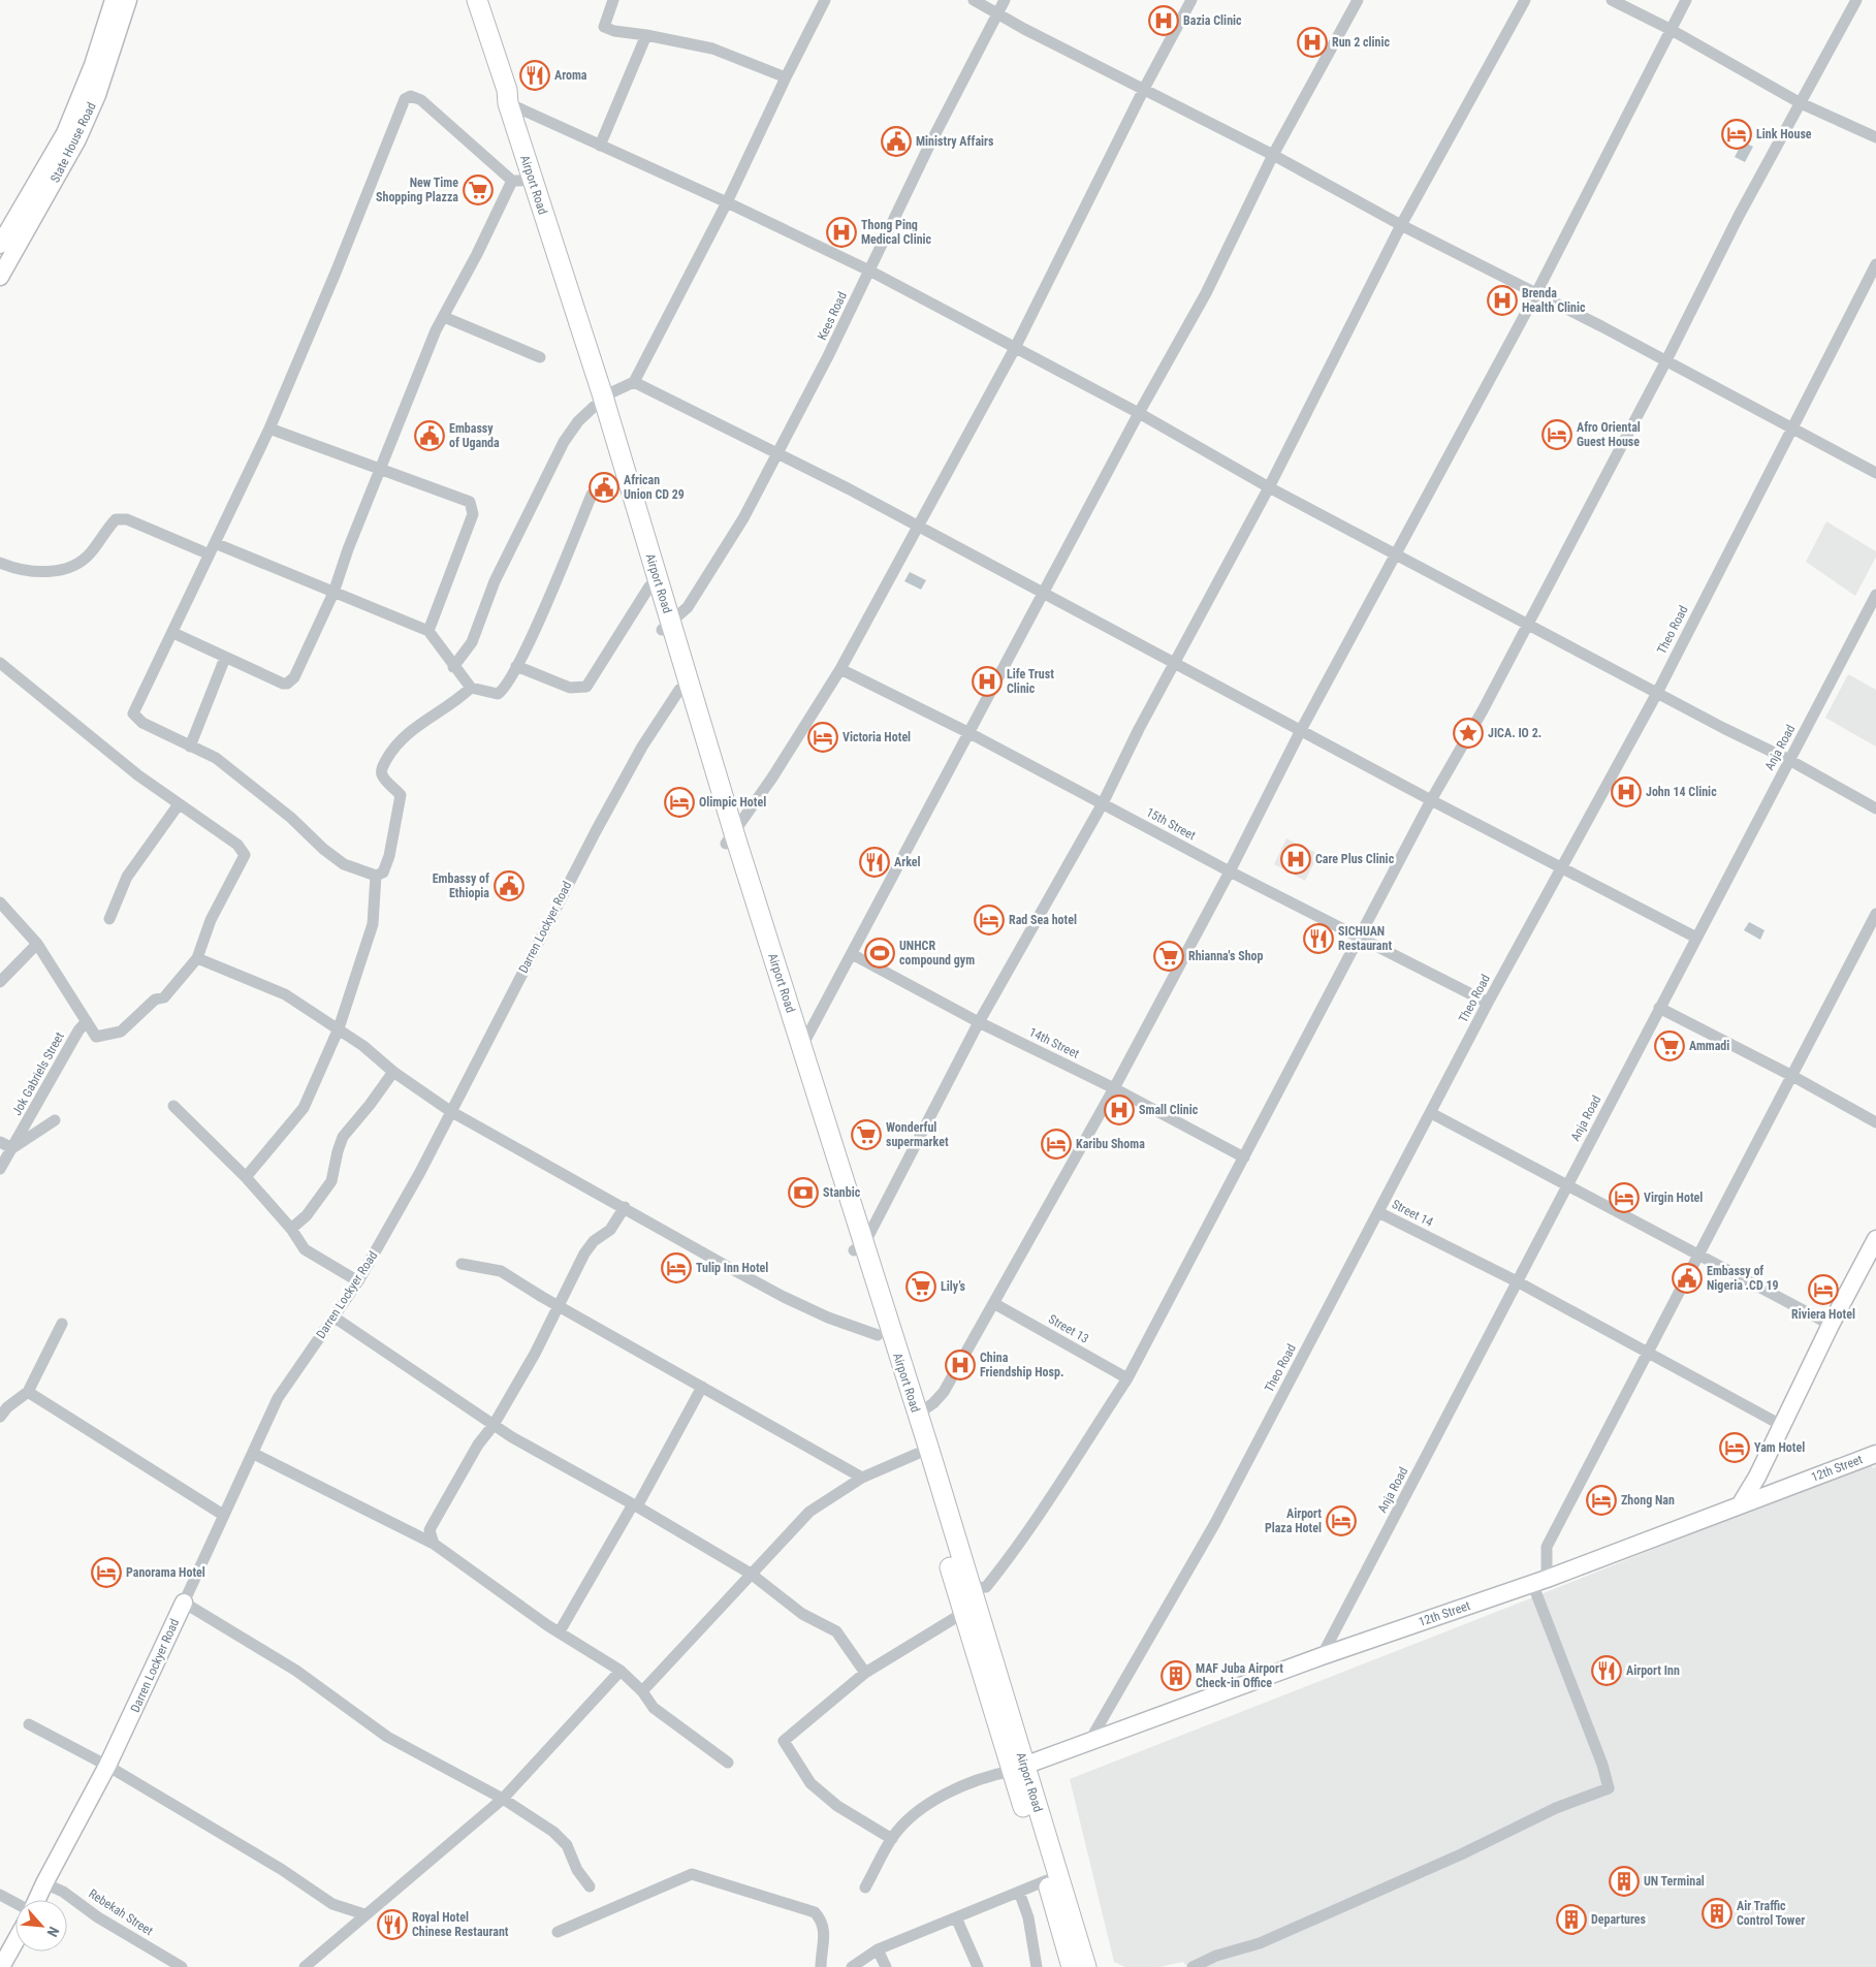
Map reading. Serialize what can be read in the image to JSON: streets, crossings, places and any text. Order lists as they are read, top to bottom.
{
  "streets": {
    "main road": ["Airport Road"],
    "street": [
      "Kees Road",
      "Theo Road",
      "Anja Road",
      "15th Street",
      "Darren Lockyer Road",
      "14th Street",
      "Jok Gabriels Street",
      "Street 14",
      "Street 13",
      "12th Street",
      "Rebekah Street"
    ]
  },
  "crossings": [
    ["Airport Road", "Kees Road"],
    ["Airport Road", "Darren Lockyer Road"],
    ["Airport Road", "12th Street"],
    ["Theo Road", "15th Street"],
    ["Theo Road", "Street 14"],
    ["Theo Road", "12th Street"],
    ["Anja Road", "Street 14"],
    ["Anja Road", "12th Street"],
    ["Darren Lockyer Road", "Rebekah Street"]
  ],
  "places": {
    "hospital": [
      "Bazia Clinic",
      "Run 2 clinic",
      "Thong Ping Medical Clinic",
      "Brenda Health Clinic",
      "Life Trust Clinic",
      "John 14 Clinic",
      "Care Plus Clinic",
      "Small Clinic",
      "China Friendship Hosp."
    ],
    "restaurant": [
      "Aroma",
      "Arkel",
      "SICHUAN Restaurant",
      "Airport Inn",
      "Royal Hotel Chinese Restaurant"
    ],
    "hotel": [
      "Link House",
      "Afro Oriental Guest House",
      "Victoria Hotel",
      "Olimpic Hotel",
      "Rad Sea hotel",
      "Karibu Shoma",
      "Virgin Hotel",
      "Tulip Inn Hotel",
      "Riviera Hotel",
      "Yam Hotel",
      "Zhong Nan",
      "Airport Plaza Hotel",
      "Panorama Hotel"
    ],
    "public building": [
      "Ministry Affairs",
      "Embassy of Uganda",
      "African Union CD 29",
      "Embassy of Ethiopia",
      "Embassy of Nigeria .CD 19"
    ],
    "supermarket": [
      "New Time Shopping Plazza",
      "Rhianna's Shop",
      "Ammadi",
      "Wonderful supermarket",
      "Lily’s"
    ],
    "place": ["JICA. IO 2."],
    "sports": ["UNHCR compound gym"],
    "bank": ["Stanbic"],
    "building": [
      "MAF Juba Airport Check-in Office",
      "UN Terminal",
      "Air Traffic Control Tower",
      "Departures"
    ]
  },
  "north": "bottom right"
}
